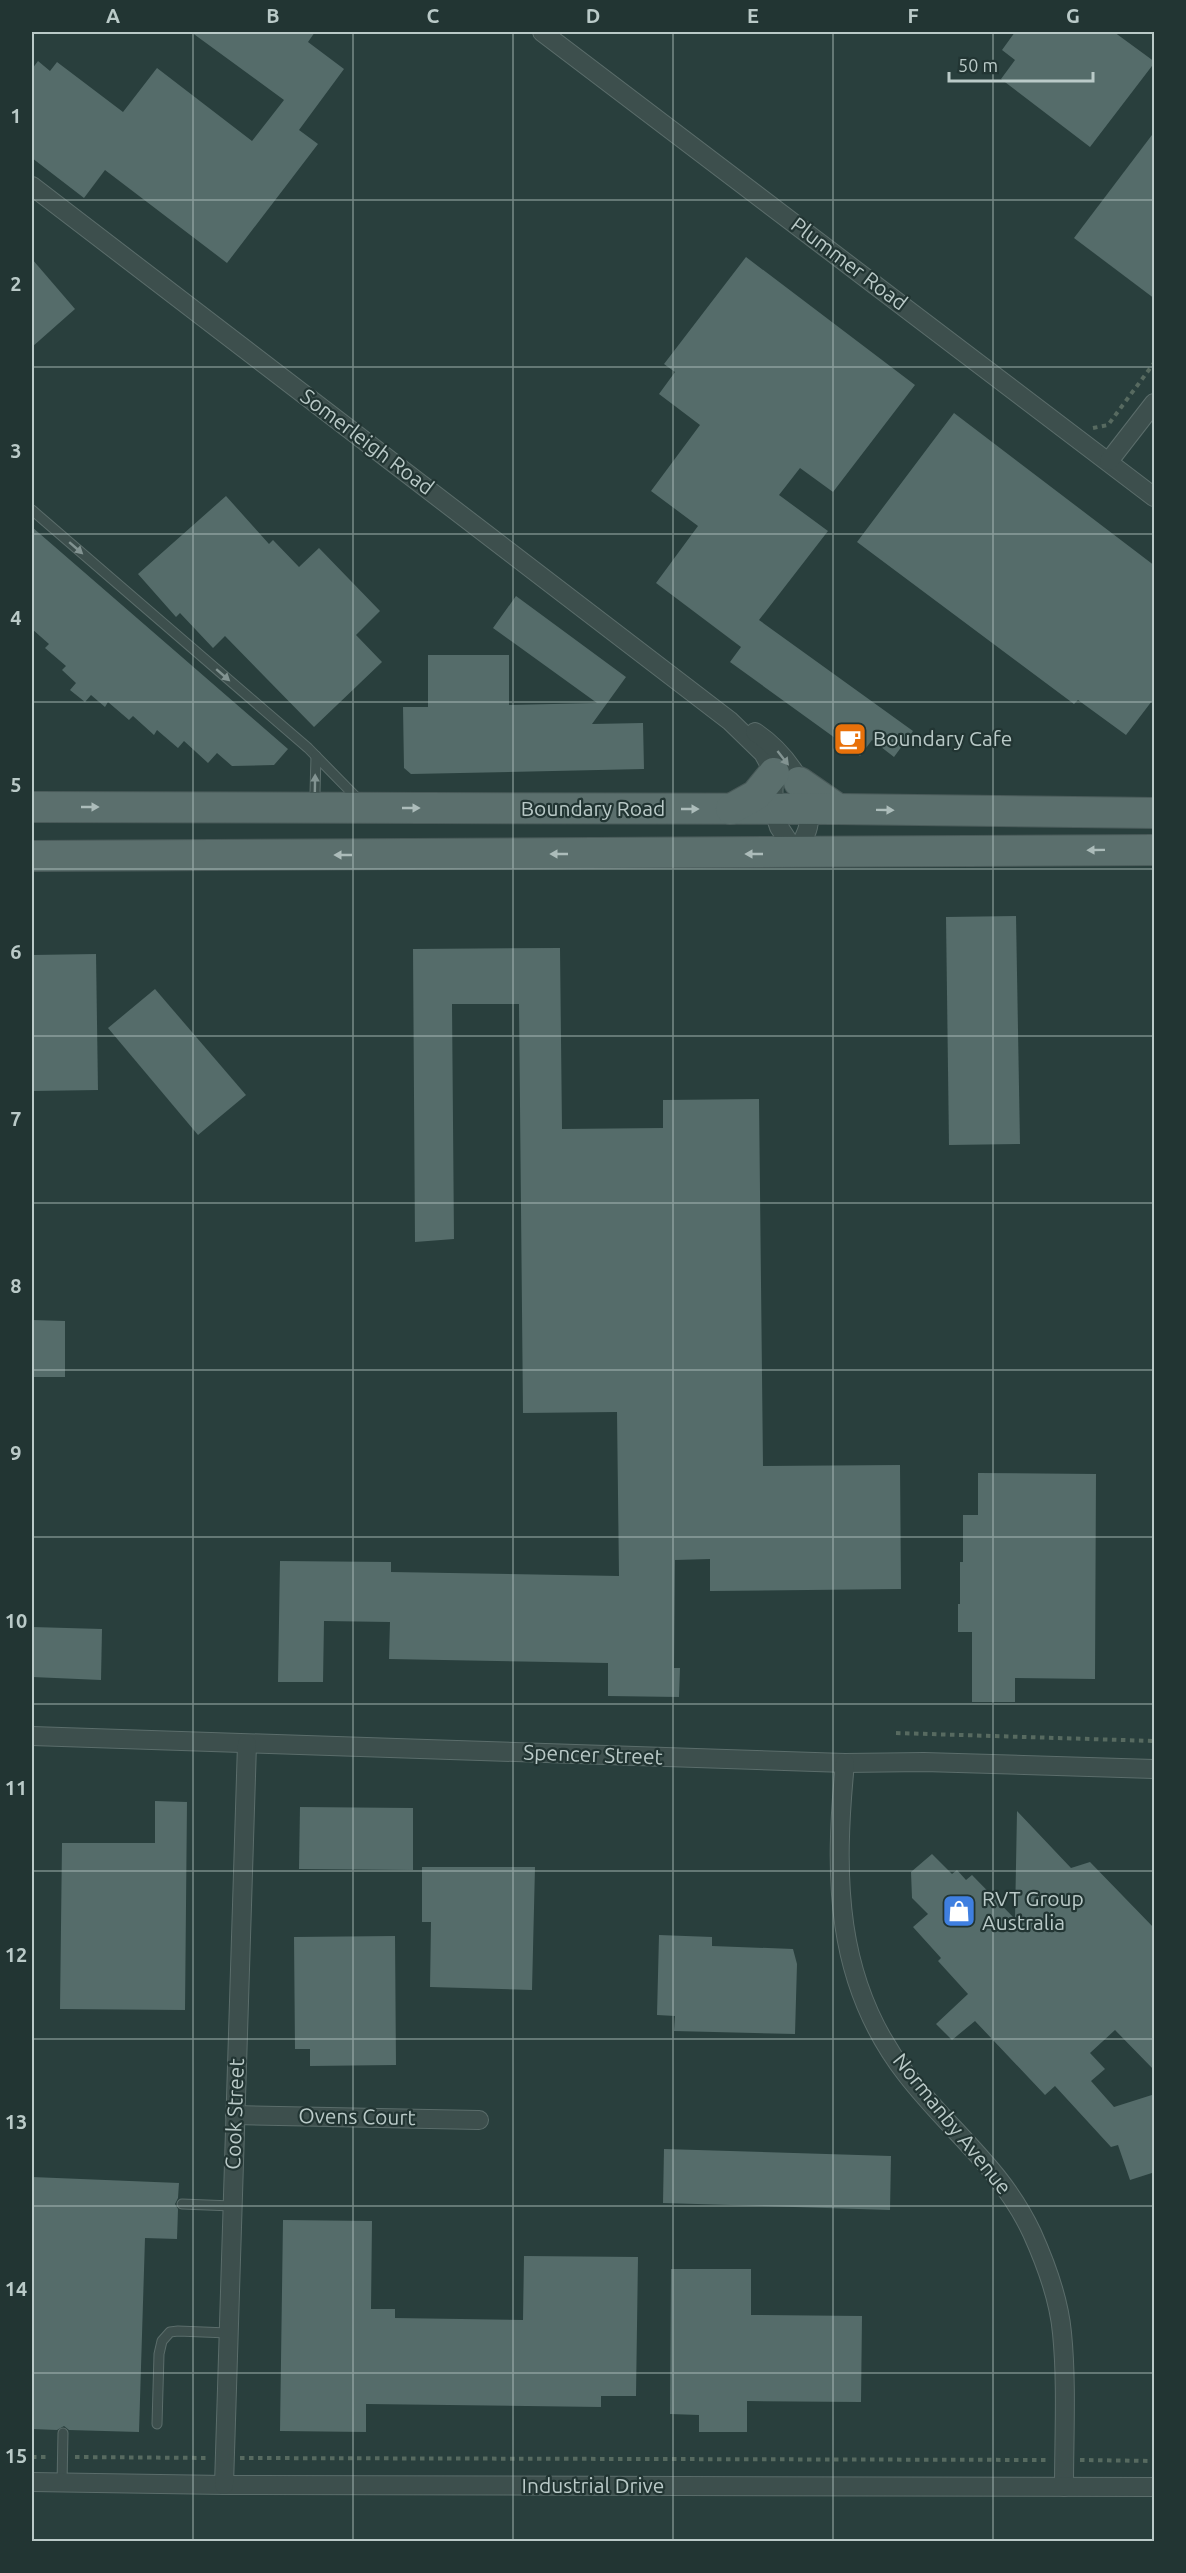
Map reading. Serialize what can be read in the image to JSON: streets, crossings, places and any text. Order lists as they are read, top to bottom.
{
  "streets": {
    "main road": ["Boundary Road"],
    "street": [
      "Plummer Road",
      "Somerleigh Road",
      "Spencer Street",
      "Cook Street",
      "Ovens Court",
      "Normanby Avenue",
      "Industrial Drive"
    ]
  },
  "crossings": [
    ["Somerleigh Road", "Boundary Road"],
    ["Spencer Street", "Cook Street"],
    ["Spencer Street", "Normanby Avenue"],
    ["Cook Street", "Ovens Court"],
    ["Cook Street", "Industrial Drive"],
    ["Normanby Avenue", "Industrial Drive"]
  ],
  "places": {
    "cafe": ["Boundary Cafe"],
    "shop": ["RVT Group Australia"]
  },
  "scale_bar": "50 m",
  "grid": {
    "columns": [
      "A",
      "B",
      "C",
      "D",
      "E",
      "F",
      "G"
    ],
    "rows": [
      "1",
      "2",
      "3",
      "4",
      "5",
      "6",
      "7",
      "8",
      "9",
      "10",
      "11",
      "12",
      "13",
      "14",
      "15"
    ]
  }
}
